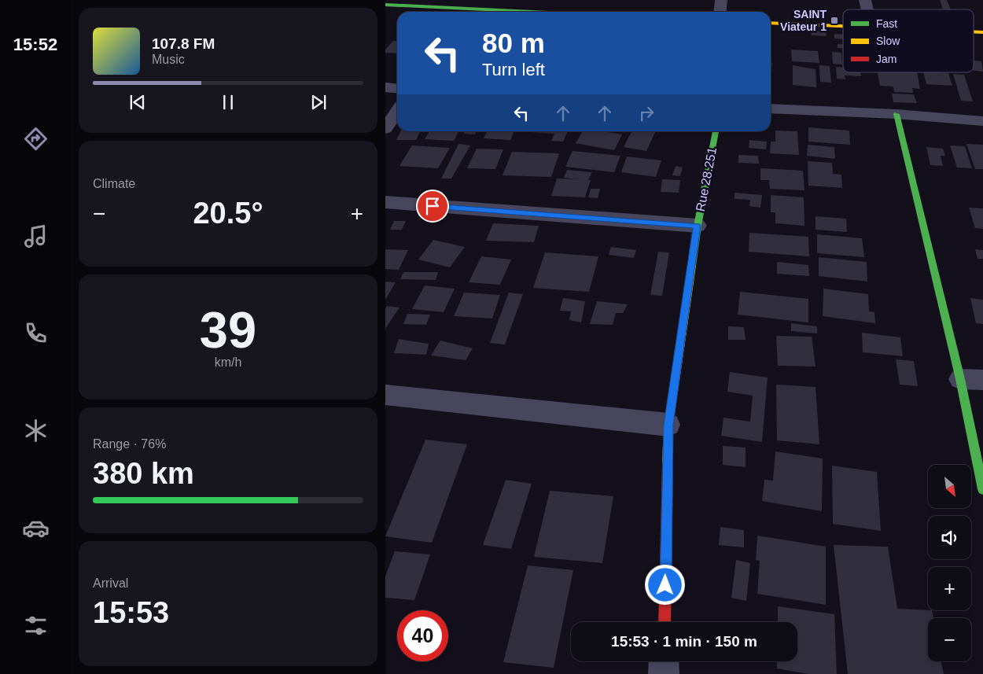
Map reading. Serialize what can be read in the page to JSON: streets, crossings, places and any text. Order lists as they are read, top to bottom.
{
  "streets": {
    "street": ["Rue 28.251"]
  },
  "places": {
    "transit": ["SAINT Viateur 1"]
  },
  "legend": ["Fast", "Slow", "Jam"],
  "north": "bottom right",
  "page": {
    "tabs": "15:52",
    "turn": ["80 m", "Turn left"],
    "song": ["107.8 FM", "Music"],
    "tile": [
      "Climate",
      ["39", "km/h"],
      ["Range · 76%", "380 km"],
      ["Arrival", "15:53"]
    ],
    "heat": ["−", "20.5°", "+"],
    "map_buttons": ["+", "−"],
    "limit": "40",
    "trip": "15:53 · 1 min · 150 m"
  }
}
